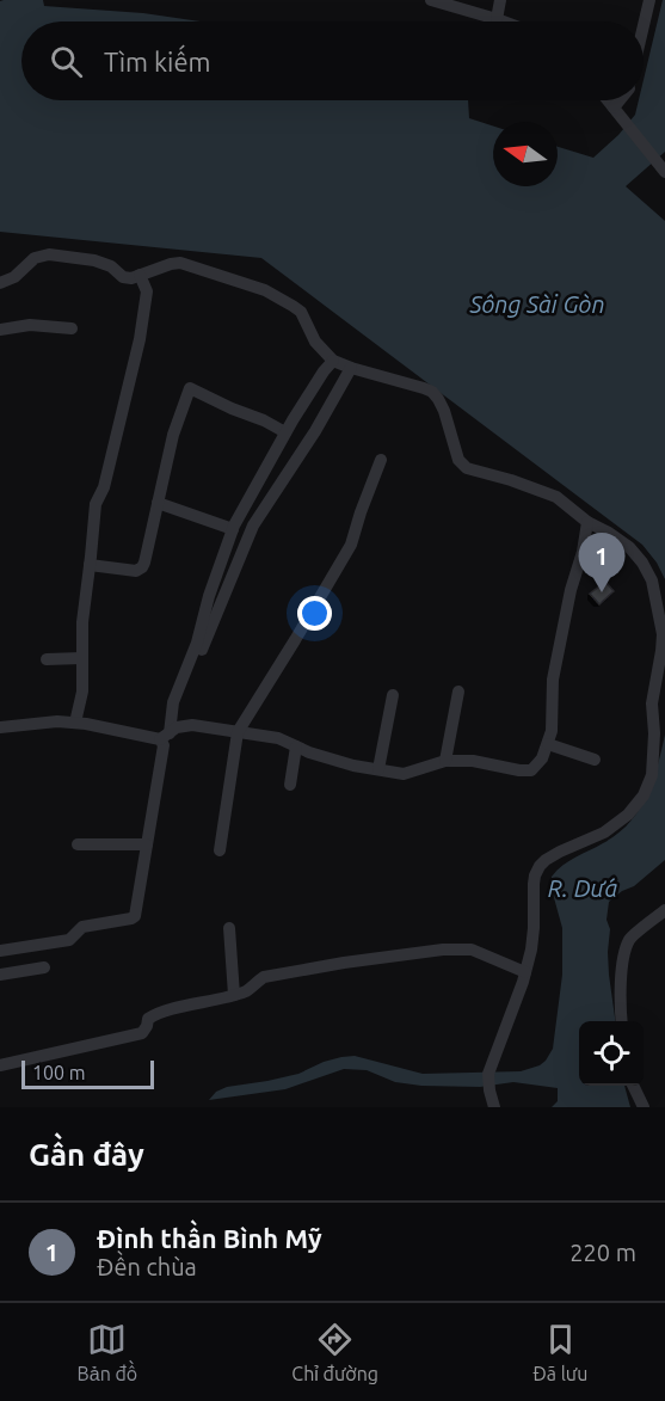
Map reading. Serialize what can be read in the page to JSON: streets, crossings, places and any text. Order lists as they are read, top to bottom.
{
  "water": ["Sông Sài Gòn", "R. Dứa"],
  "scale_bar": "100 m",
  "north": "left",
  "page": {
    "search": "Tìm kiếm",
    "pins": "1",
    "scale": "100 m",
    "heading": "Gần đây",
    "list": [
      {
        "mark": "1",
        "name": "Đình thần Bình Mỹ",
        "note": "Đền chùa",
        "value": "220 m"
      }
    ],
    "nav": ["Bản đồ", "Chỉ đường", "Đã lưu"]
  }
}
